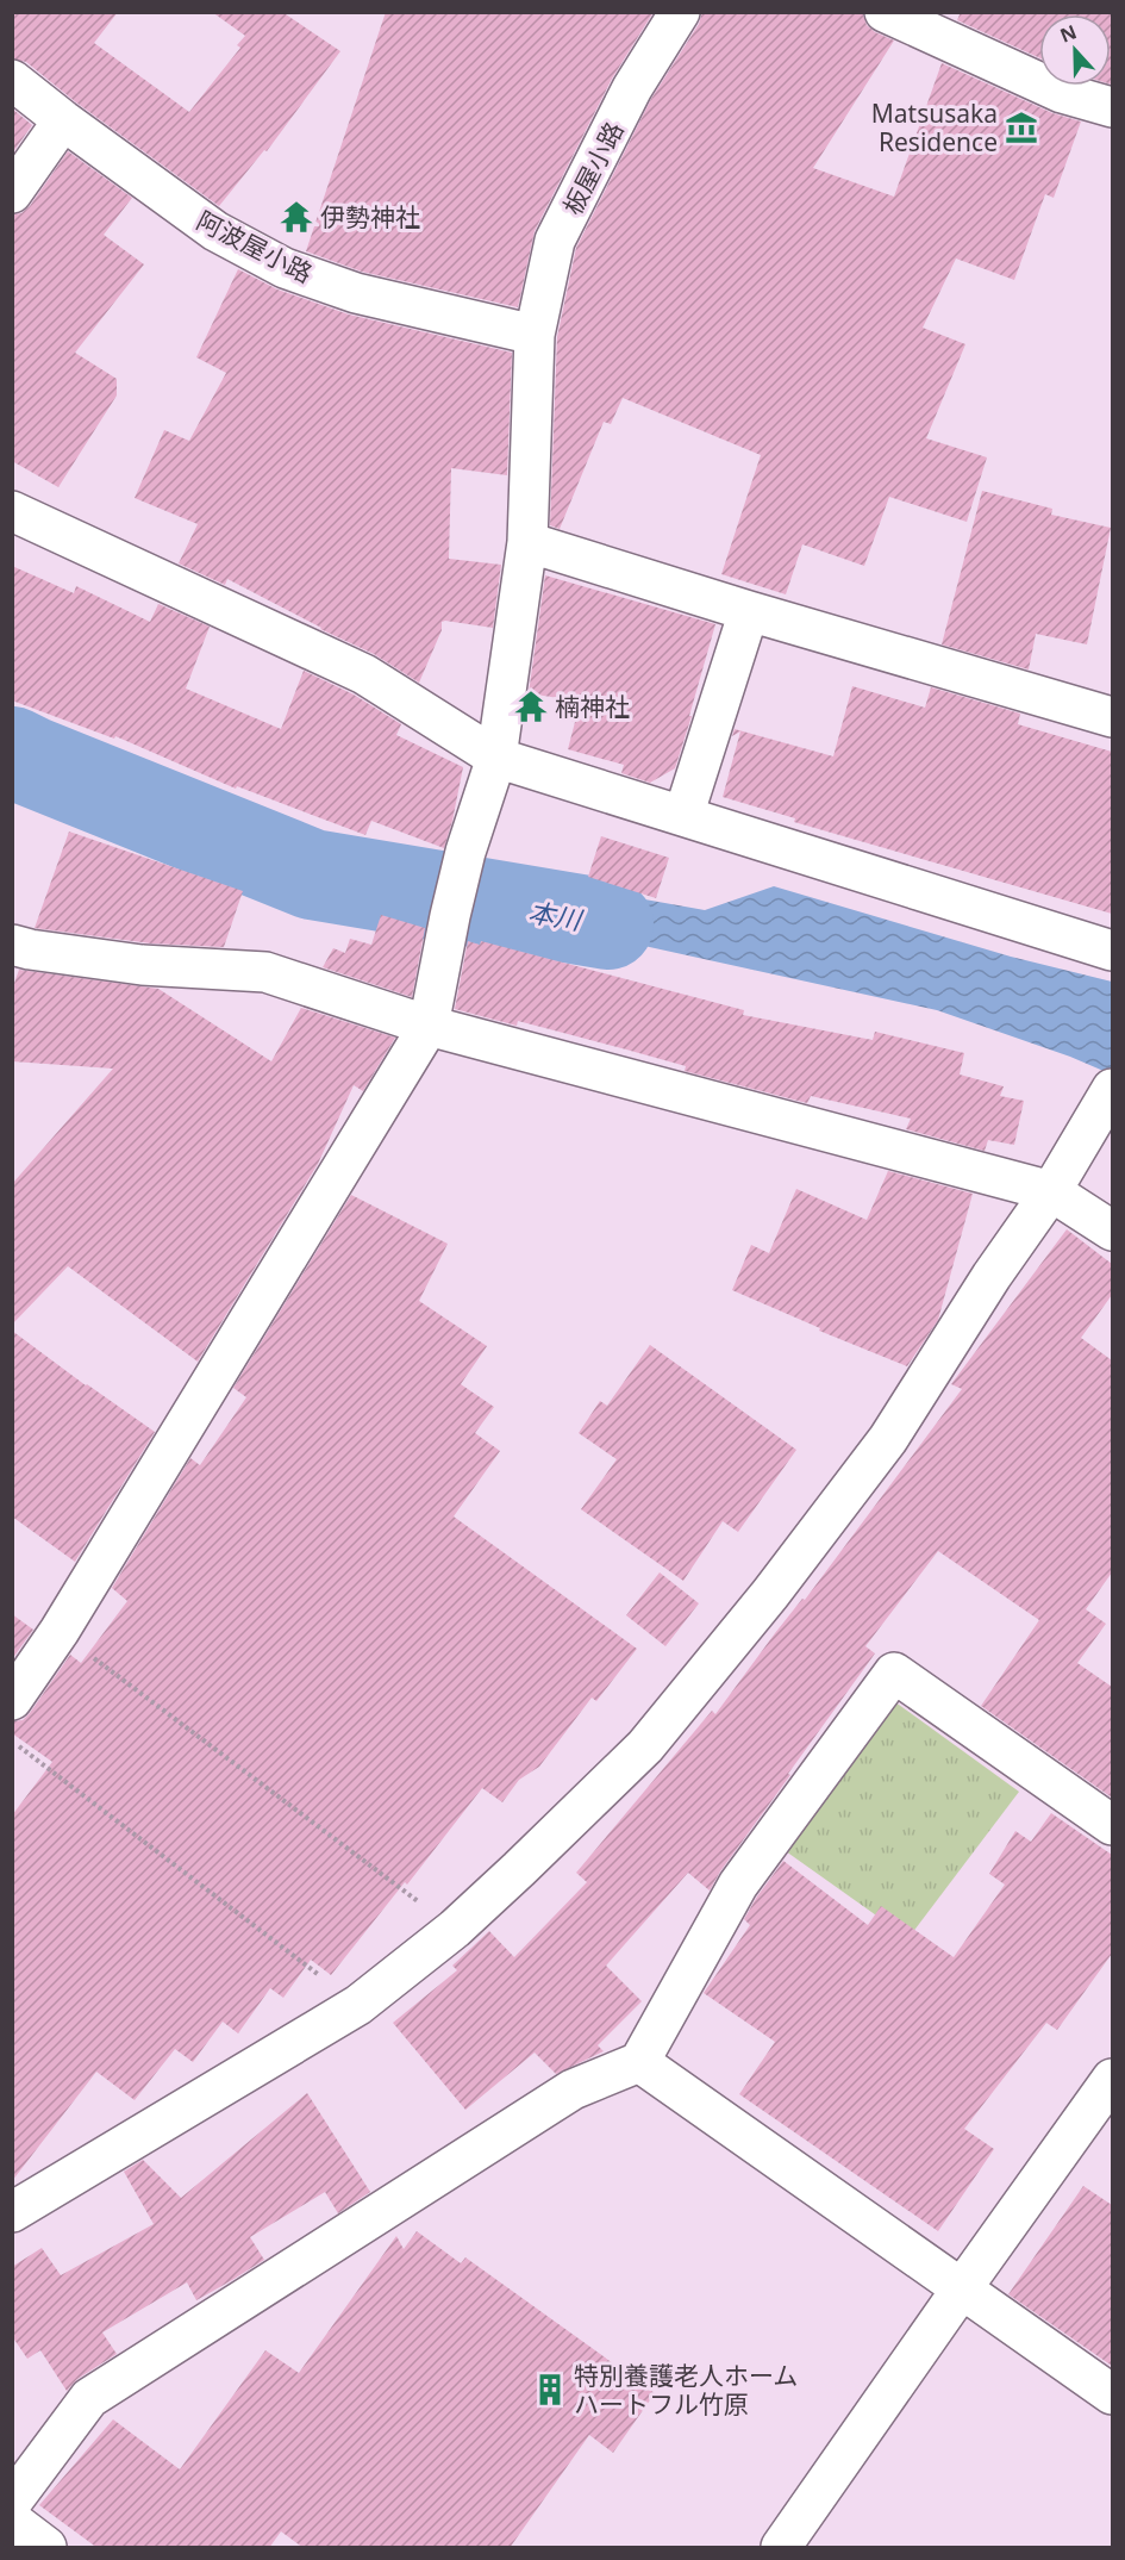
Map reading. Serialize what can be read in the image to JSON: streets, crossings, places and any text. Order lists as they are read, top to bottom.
{
  "streets": {
    "street": ["板屋小路", "阿波屋小路"]
  },
  "crossings": [
    ["板屋小路", "阿波屋小路"]
  ],
  "water": ["本川"],
  "places": {
    "museum": ["Matsusaka Residence"],
    "temple": ["伊勢神社", "楠神社"],
    "building": ["特別養護老人ホーム ハートフル竹原"]
  },
  "north": "top"
}
